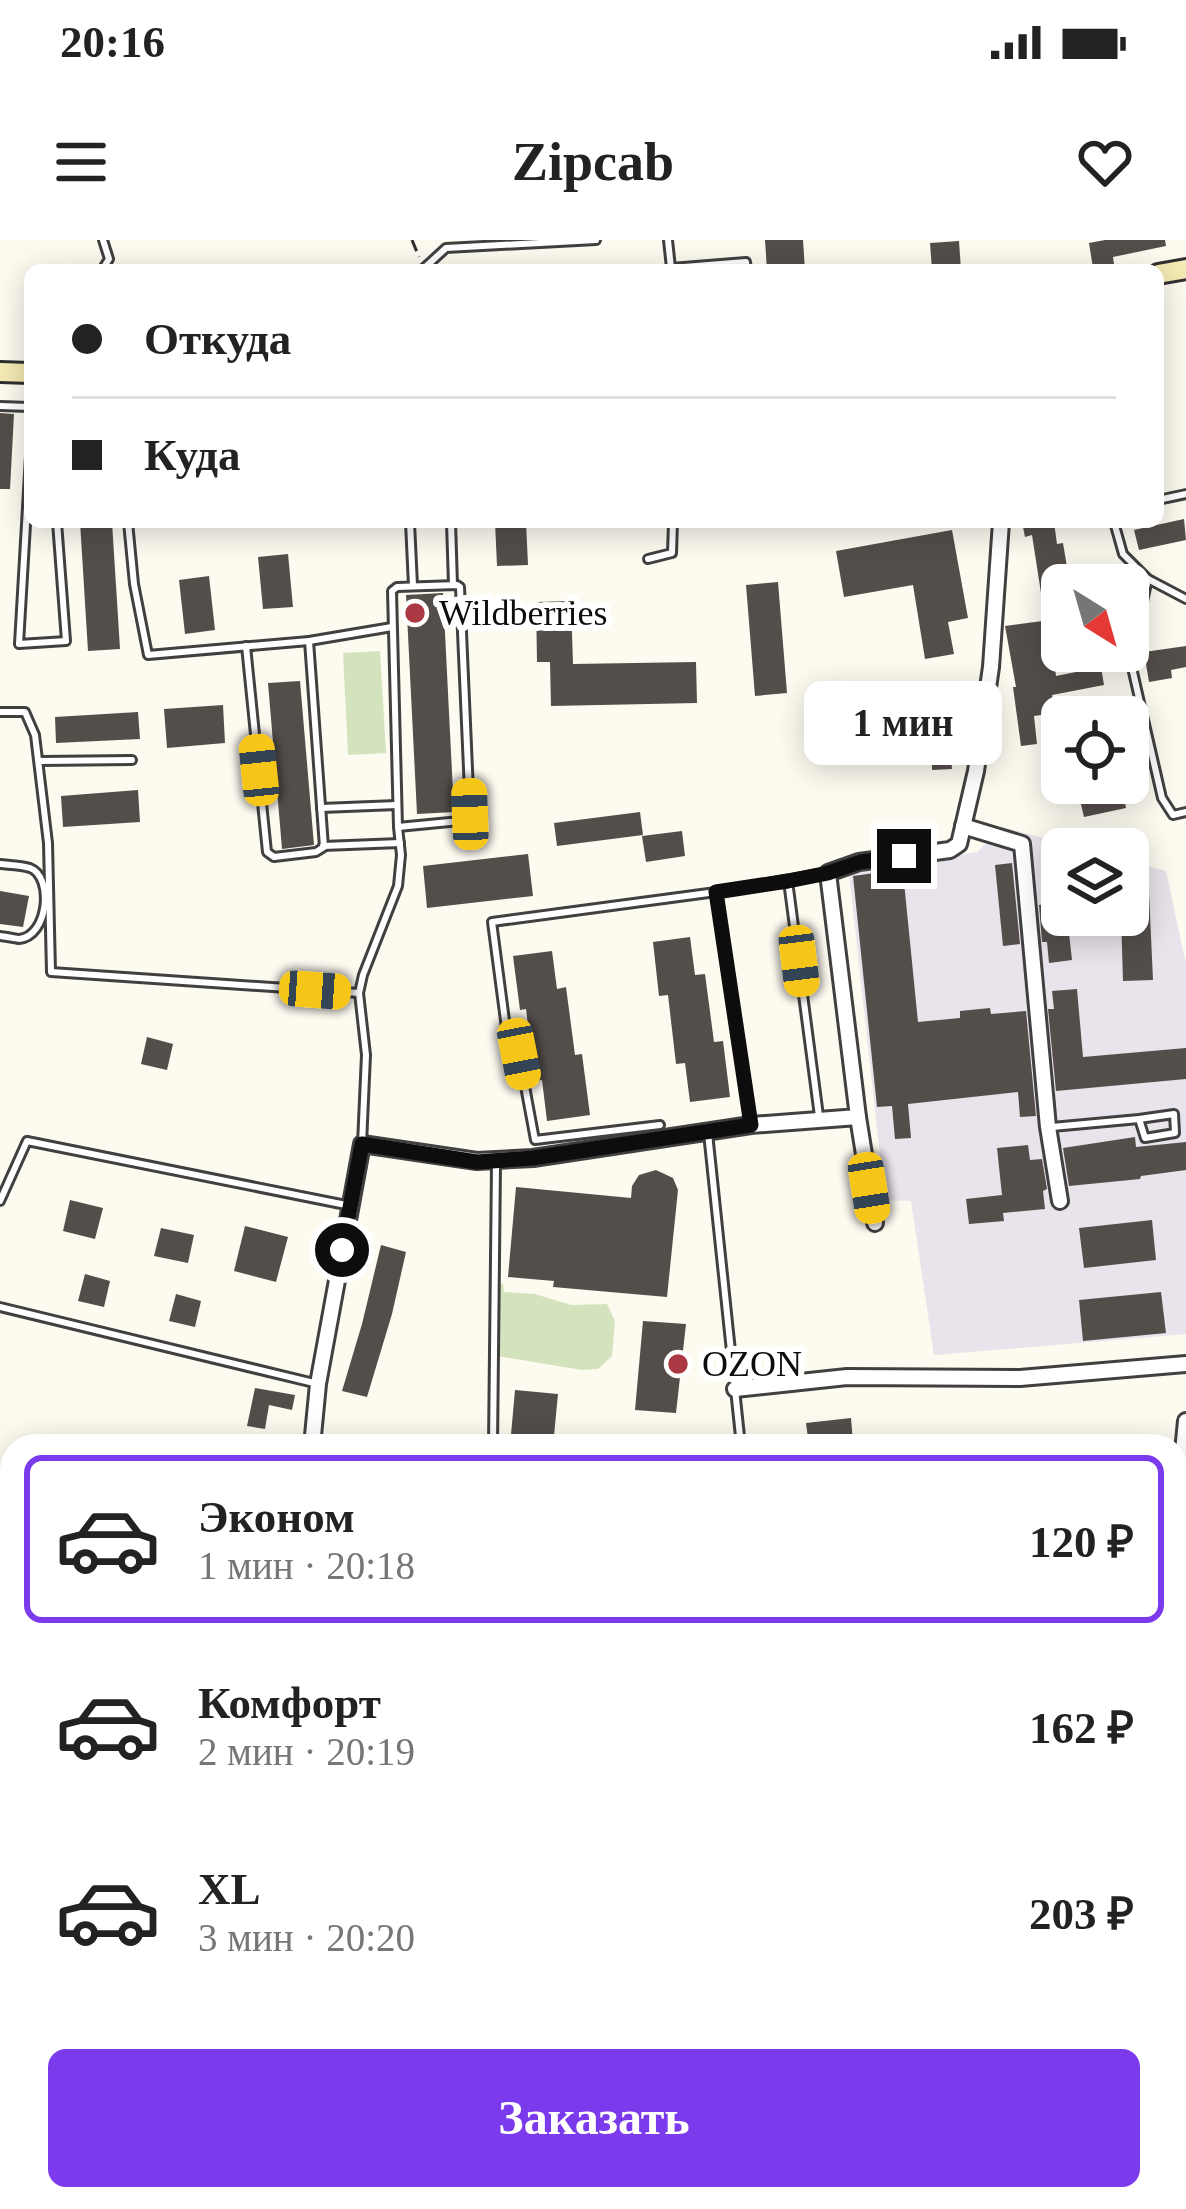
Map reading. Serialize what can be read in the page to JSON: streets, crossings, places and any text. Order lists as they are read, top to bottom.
{
  "places": ["Wildberries", "OZON"],
  "north": "bottom right",
  "page": {
    "status": "20:16",
    "header": "Zipcab",
    "banner": ["Откуда", "Куда"],
    "bubble": "1 мин",
    "list": [
      {
        "name": "Эконом",
        "note": "1 мин · 20:18",
        "value": "120 ₽"
      },
      {
        "name": "Комфорт",
        "note": "2 мин · 20:19",
        "value": "162 ₽"
      },
      {
        "name": "XL",
        "note": "3 мин · 20:20",
        "value": "203 ₽"
      }
    ],
    "buttons": "Заказать"
  }
}
